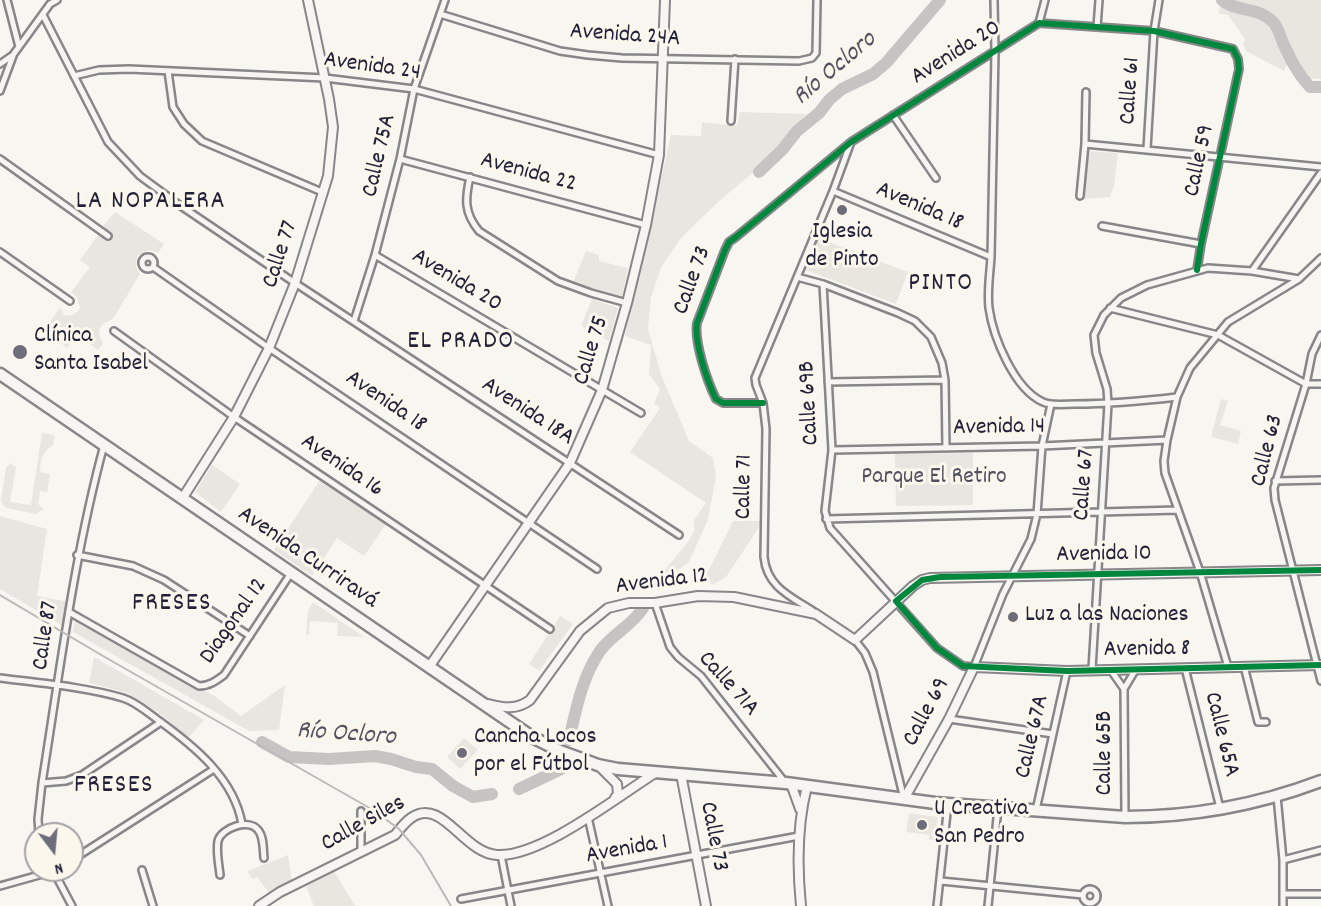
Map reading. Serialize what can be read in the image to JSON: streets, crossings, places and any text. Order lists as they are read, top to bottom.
{
  "streets": {
    "highway": ["Avenida Curriravá"],
    "street": [
      "Avenida 24A",
      "Avenida 20",
      "Avenida 24",
      "Calle 61",
      "Calle 75A",
      "Calle 59",
      "Avenida 22",
      "Avenida 18",
      "Calle 77",
      "Calle 73",
      "Calle 75",
      "Calle 69B",
      "Avenida 18A",
      "Avenida 14",
      "Calle 63",
      "Avenida 16",
      "Calle 67",
      "Calle 71",
      "Avenida 10",
      "Avenida 12",
      "Diagonal 12",
      "Calle 87",
      "Avenida 8",
      "Calle 71A",
      "Calle 69",
      "Calle 65A",
      "Calle 67A",
      "Calle 65B",
      "Calle Siles",
      "Avenida 1"
    ]
  },
  "crossings": [
    ["Avenida 24A", "Calle 75A"],
    ["Avenida 24A", "Calle 75"],
    ["Avenida 20", "Calle 61"],
    ["Avenida 20", "Calle 75A"],
    ["Avenida 20", "Calle 59"],
    ["Avenida 20", "Calle 73"],
    ["Avenida 20", "Calle 75"],
    ["Avenida 20", "Calle 71"],
    ["Avenida 24", "Calle 75A"],
    ["Avenida 24", "Calle 77"],
    ["Avenida 24", "Calle 75"],
    ["Avenida 24", "Avenida 18A"],
    ["Calle 75A", "Avenida 22"],
    ["Calle 75A", "Avenida 18A"],
    ["Avenida 22", "Calle 75"],
    ["Avenida 18", "Calle 77"],
    ["Avenida 18", "Calle 75"],
    ["Avenida 18", "Calle 71"],
    ["Calle 77", "Avenida 18A"],
    ["Calle 77", "Avenida 16"],
    ["Calle 77", "Avenida Curriravá"],
    ["Calle 73", "Calle 71"],
    ["Calle 73", "Avenida Curriravá"],
    ["Calle 73", "Avenida 1"],
    ["Calle 75", "Avenida 18A"],
    ["Calle 75", "Avenida 16"],
    ["Calle 75", "Avenida Curriravá"],
    ["Calle 69B", "Avenida 14"],
    ["Avenida 14", "Calle 67"],
    ["Avenida 14", "Calle 69"],
    ["Calle 63", "Avenida 10"],
    ["Calle 63", "Avenida 8"],
    ["Calle 67", "Avenida 10"],
    ["Calle 67", "Avenida 8"],
    ["Calle 71", "Avenida 10"],
    ["Calle 71", "Avenida Curriravá"],
    ["Calle 71", "Avenida 12"],
    ["Calle 71", "Calle 69"],
    ["Avenida 10", "Calle 69"],
    ["Avenida Curriravá", "Avenida 12"],
    ["Avenida Curriravá", "Diagonal 12"],
    ["Avenida Curriravá", "Calle 87"],
    ["Avenida Curriravá", "Calle 71A"],
    ["Avenida Curriravá", "Calle 69"],
    ["Avenida Curriravá", "Calle 65A"],
    ["Avenida Curriravá", "Calle 67A"],
    ["Avenida Curriravá", "Calle 65B"],
    ["Avenida 12", "Calle 71A"],
    ["Diagonal 12", "Calle 87"],
    ["Avenida 8", "Calle 69"],
    ["Avenida 8", "Calle 65A"],
    ["Avenida 8", "Calle 67A"],
    ["Avenida 8", "Calle 65B"]
  ],
  "districts": [
    "LA NOPALERA",
    "PINTO",
    "EL PRADO",
    "FRESES",
    "FRESES"
  ],
  "water": ["Río Ocloro"],
  "parks": ["Parque El Retiro"],
  "places": [
    "Iglesia de Pinto",
    "Clínica Santa Isabel",
    "Luz a las Naciones",
    "Cancha Locos por el Fútbol",
    "U Creativa San Pedro"
  ],
  "north": "bottom"
}
